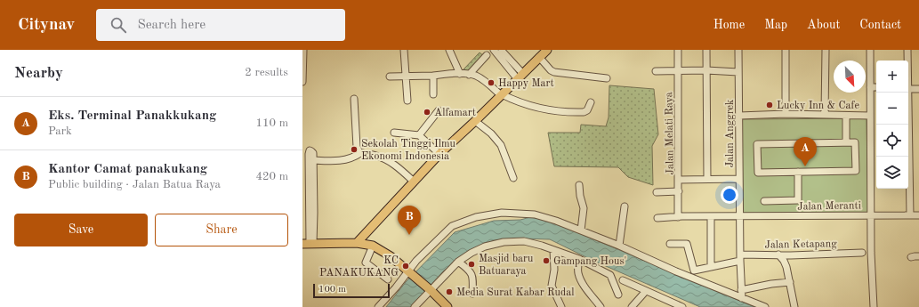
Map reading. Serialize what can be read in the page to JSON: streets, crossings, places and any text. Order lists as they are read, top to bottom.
{
  "streets": {
    "street": [
      "Jalan Melati Raya",
      "Jalan Anggrek",
      "Jalan Meranti",
      "Jalan Ketapang"
    ]
  },
  "crossings": [
    ["Jalan Melati Raya", "Jalan Meranti"],
    ["Jalan Anggrek", "Jalan Meranti"],
    ["Jalan Anggrek", "Jalan Ketapang"]
  ],
  "places": [
    "Happy Mart",
    "Lucky Inn & Cafe",
    "Alfamart",
    "Sekolah Tinggi Ilmu Ekonomi Indonesia",
    "Gampang Hous'",
    "Masjid baru Batuaraya",
    "KC PANAKUKANG",
    "Media Surat Kabar Rudal"
  ],
  "scale_bar": "100 m",
  "north": "bottom right",
  "page": {
    "header": "Citynav",
    "search": "Search here",
    "nav": [
      "Home",
      "Map",
      "About",
      "Contact"
    ],
    "heading": ["Nearby", "2 results"],
    "map_buttons": ["+", "−"],
    "list": [
      {
        "mark": "A",
        "name": "Eks. Terminal Panakkukang",
        "note": "Park",
        "value": "110 m"
      },
      {
        "mark": "B",
        "name": "Kantor Camat panakukang",
        "note": "Public building · Jalan Batua Raya",
        "value": "420 m"
      }
    ],
    "pins": ["A", "B"],
    "buttons": ["Save", "Share"],
    "scale": "100 m"
  }
}
